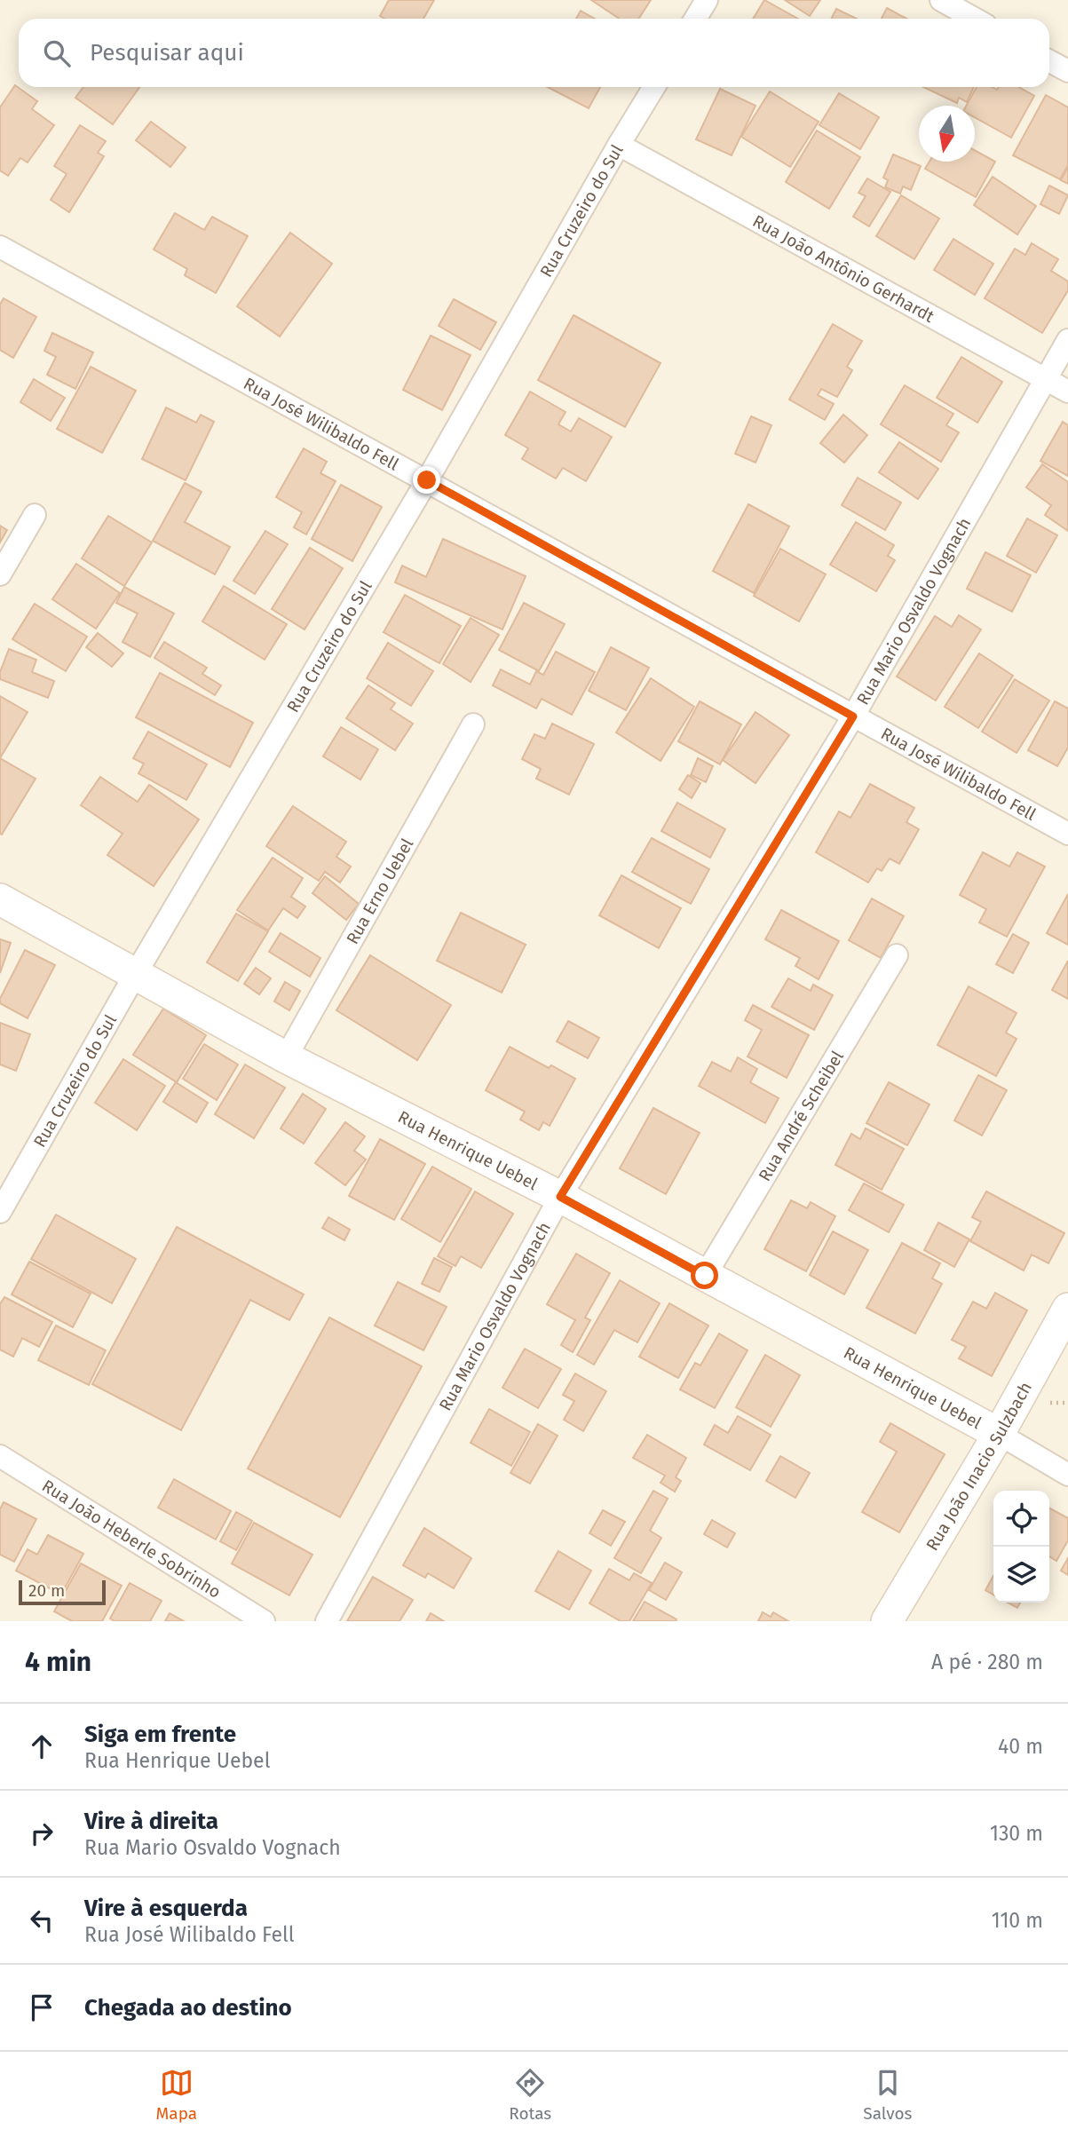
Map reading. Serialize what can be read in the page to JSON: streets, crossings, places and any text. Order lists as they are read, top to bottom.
{
  "streets": {
    "street": [
      "Rua Cruzeiro do Sul",
      "Rua João Antônio Gerhardt",
      "Rua José Wilibaldo Fell",
      "Rua Mario Osvaldo Vognach",
      "Rua Erno Uebel",
      "Rua André Scheibel",
      "Rua Henrique Uebel",
      "Rua João Inacio Sulzbach",
      "Rua João Heberle Sobrinho"
    ]
  },
  "crossings": [
    ["Rua Cruzeiro do Sul", "Rua João Antônio Gerhardt"],
    ["Rua Cruzeiro do Sul", "Rua José Wilibaldo Fell"],
    ["Rua Cruzeiro do Sul", "Rua Henrique Uebel"],
    ["Rua João Antônio Gerhardt", "Rua Mario Osvaldo Vognach"],
    ["Rua José Wilibaldo Fell", "Rua Mario Osvaldo Vognach"],
    ["Rua Mario Osvaldo Vognach", "Rua Henrique Uebel"],
    ["Rua Erno Uebel", "Rua Henrique Uebel"],
    ["Rua André Scheibel", "Rua Henrique Uebel"],
    ["Rua Henrique Uebel", "Rua João Inacio Sulzbach"]
  ],
  "scale_bar": "20 m",
  "north": "bottom",
  "page": {
    "search": "Pesquisar aqui",
    "scale": "20 m",
    "heading": ["4 min", "A pé · 280 m"],
    "list": [
      ["Siga em frente", "Rua Henrique Uebel", "40 m"],
      ["Vire à direita", "Rua Mario Osvaldo Vognach", "130 m"],
      ["Vire à esquerda", "Rua José Wilibaldo Fell", "110 m"],
      "Chegada ao destino"
    ],
    "nav": ["Mapa", "Rotas", "Salvos"]
  }
}
